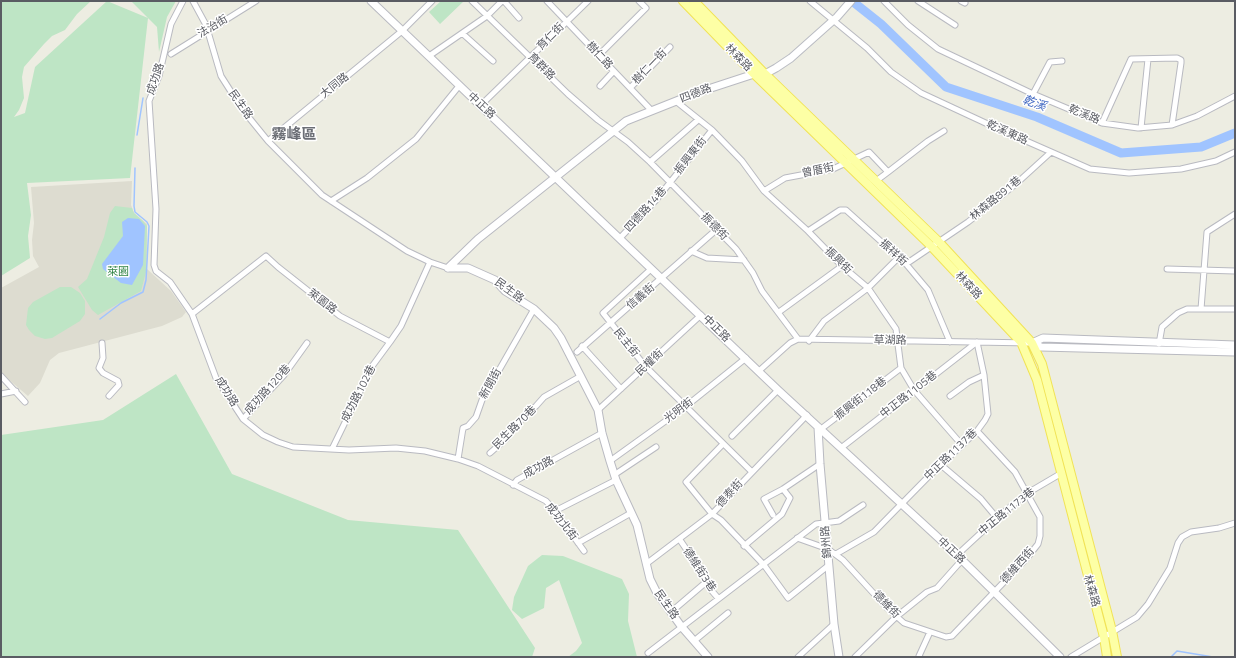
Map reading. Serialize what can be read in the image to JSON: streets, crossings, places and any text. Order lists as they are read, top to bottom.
{
  "streets": {
    "main road": ["林森路"],
    "street": [
      "法治街",
      "育仁街",
      "樹仁路",
      "育群路",
      "樹仁一街",
      "成功路",
      "大同路",
      "四德路",
      "民生路",
      "中正路",
      "乾溪路",
      "乾溪東路",
      "振興東街",
      "曾厝街",
      "林森路891巷",
      "四德路14巷",
      "振德街",
      "振祥街",
      "振興街",
      "信義街",
      "萊園路",
      "草湖路",
      "民主街",
      "民權街",
      "新開街",
      "成功路120巷",
      "成功路102巷",
      "中正路1105巷",
      "振興街118巷",
      "光明街",
      "民生路70巷",
      "中正路1137巷",
      "德泰街",
      "中正路1173巷",
      "成功北街",
      "錦州路",
      "德維西街",
      "德維街3巷",
      "德維街"
    ]
  },
  "crossings": [
    ["法治街", "民生路"],
    ["育仁街", "樹仁路"],
    ["育仁街", "育群路"],
    ["育仁街", "中正路"],
    ["樹仁路", "樹仁一街"],
    ["樹仁路", "四德路"],
    ["林森路", "四德路"],
    ["林森路", "曾厝街"],
    ["林森路", "林森路891巷"],
    ["林森路", "草湖路"],
    ["林森路", "中正路1173巷"],
    ["育群路", "四德路"],
    ["育群路", "振德街"],
    ["成功路", "民生路"],
    ["成功路", "萊園路"],
    ["成功路", "新開街"],
    ["成功路", "成功路120巷"],
    ["成功路", "成功路102巷"],
    ["成功路", "成功北街"],
    ["大同路", "民生路"],
    ["大同路", "中正路"],
    ["四德路", "中正路"],
    ["四德路", "振德街"],
    ["四德路", "振興街"],
    ["民生路", "民權街"],
    ["民生路", "新開街"],
    ["民生路", "光明街"],
    ["民生路", "民生路70巷"],
    ["民生路", "德泰街"],
    ["中正路", "四德路14巷"],
    ["中正路", "信義街"],
    ["中正路", "民主街"],
    ["中正路", "民權街"],
    ["中正路", "中正路1105巷"],
    ["中正路", "振興街118巷"],
    ["中正路", "光明街"],
    ["中正路", "中正路1137巷"],
    ["中正路", "德泰街"],
    ["中正路", "中正路1173巷"],
    ["中正路", "錦州路"],
    ["中正路", "德維西街"],
    ["中正路", "德維街"],
    ["乾溪東路", "林森路891巷"],
    ["振興東街", "四德路14巷"],
    ["振興東街", "振德街"],
    ["振興東街", "振興街"],
    ["曾厝街", "振興街"],
    ["林森路891巷", "振祥街"],
    ["四德路14巷", "振德街"],
    ["振德街", "信義街"],
    ["振德街", "草湖路"],
    ["振祥街", "振興街"],
    ["振祥街", "草湖路"],
    ["振興街", "草湖路"],
    ["振興街", "中正路1105巷"],
    ["振興街", "振興街118巷"],
    ["振興街", "中正路1137巷"],
    ["信義街", "民主街"],
    ["萊園路", "成功路102巷"],
    ["草湖路", "中正路1105巷"],
    ["草湖路", "中正路1137巷"],
    ["民主街", "民權街"],
    ["民主街", "光明街"],
    ["民主街", "德泰街"],
    ["中正路1105巷", "中正路1137巷"],
    ["振興街118巷", "錦州路"],
    ["中正路1137巷", "德維西街"],
    ["中正路1137巷", "德維街"],
    ["德泰街", "德維街3巷"],
    ["中正路1173巷", "德維西街"],
    ["中正路1173巷", "德維街"],
    ["錦州路", "德維街"],
    ["德維西街", "德維街"]
  ],
  "districts": ["霧峰區"],
  "water": ["乾溪"],
  "parks": ["萊園"]
}
